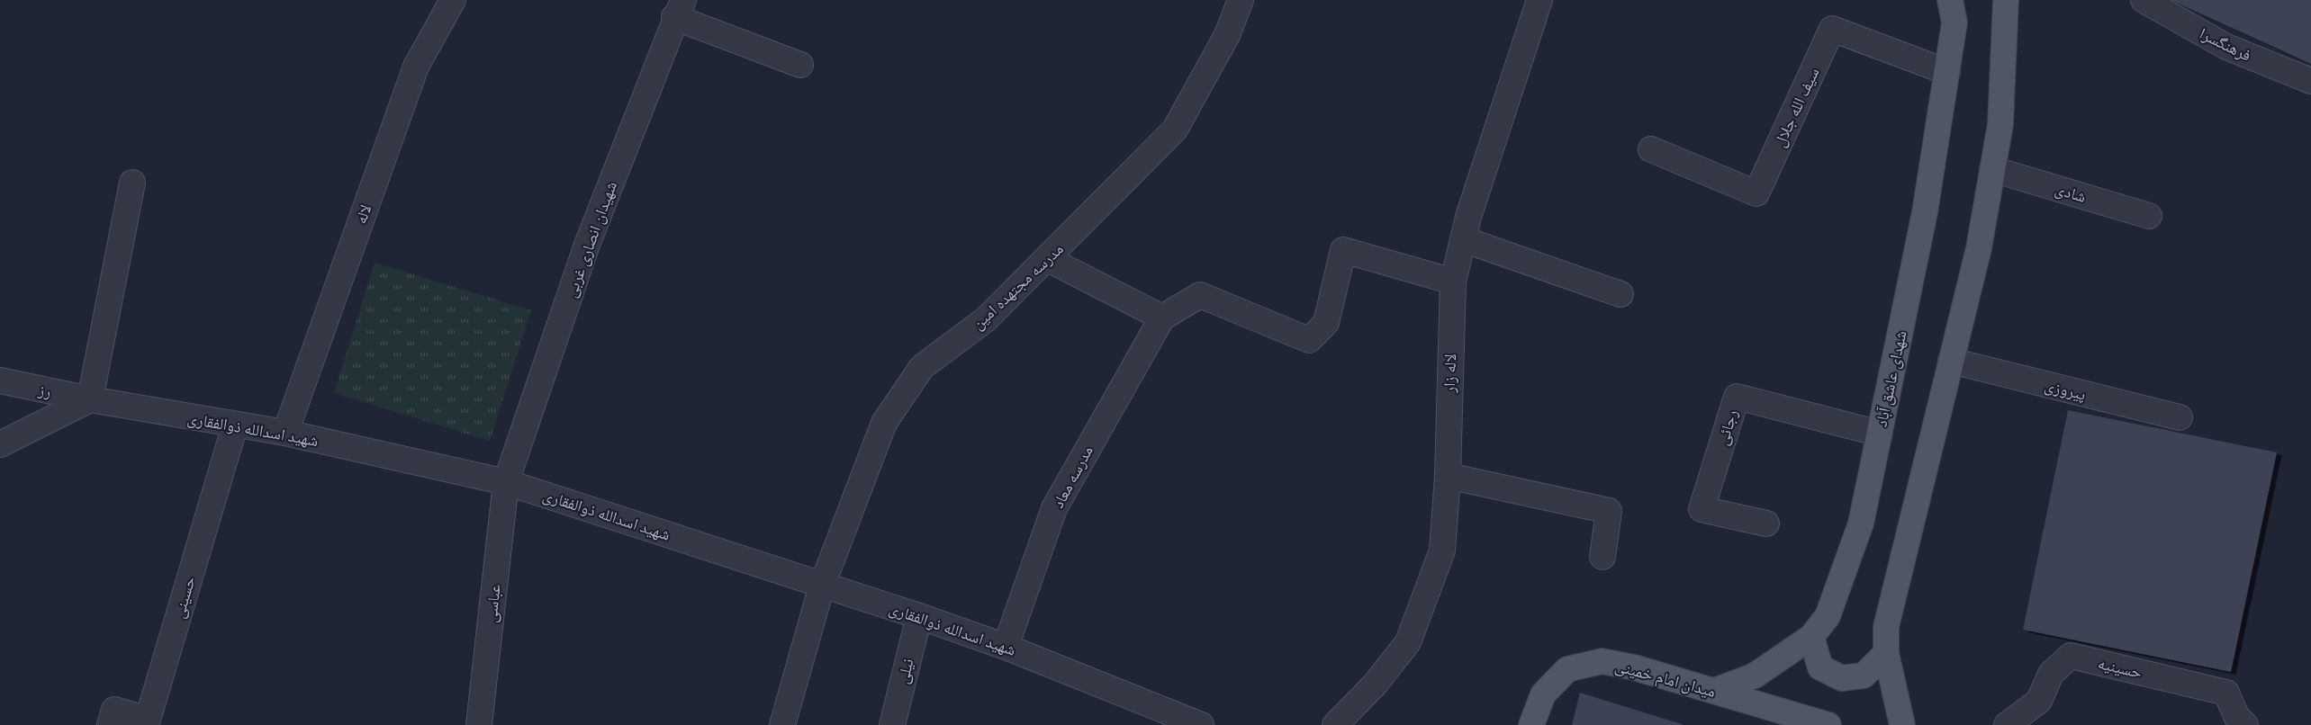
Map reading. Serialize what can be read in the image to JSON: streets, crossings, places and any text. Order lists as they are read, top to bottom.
{
  "streets": {
    "main road": ["شهدای عاشق آباد", "میدان امام خمینی"],
    "street": [
      "فرهنگسرا",
      "سیف الله جلال",
      "شادی",
      "لاله",
      "شهیدان انصاری غربی",
      "مدرسه مجتهده امین",
      "لاله زار",
      "پیروزی",
      "رز",
      "رجائی",
      "شهید اسدالله ذوالفقاری",
      "مدرسه معاد",
      "حسینی",
      "عباسی",
      "حسینیه",
      "نیلی"
    ]
  },
  "crossings": [
    ["سیف الله جلال", "شهدای عاشق آباد"],
    ["لاله", "شهید اسدالله ذوالفقاری"],
    ["شهیدان انصاری غربی", "شهید اسدالله ذوالفقاری"],
    ["شهیدان انصاری غربی", "عباسی"],
    ["مدرسه مجتهده امین", "شهید اسدالله ذوالفقاری"],
    ["شهدای عاشق آباد", "رجائی"],
    ["شهدای عاشق آباد", "میدان امام خمینی"],
    ["رز", "شهید اسدالله ذوالفقاری"],
    ["شهید اسدالله ذوالفقاری", "مدرسه معاد"],
    ["شهید اسدالله ذوالفقاری", "حسینی"],
    ["شهید اسدالله ذوالفقاری", "عباسی"],
    ["شهید اسدالله ذوالفقاری", "نیلی"]
  ]
}
